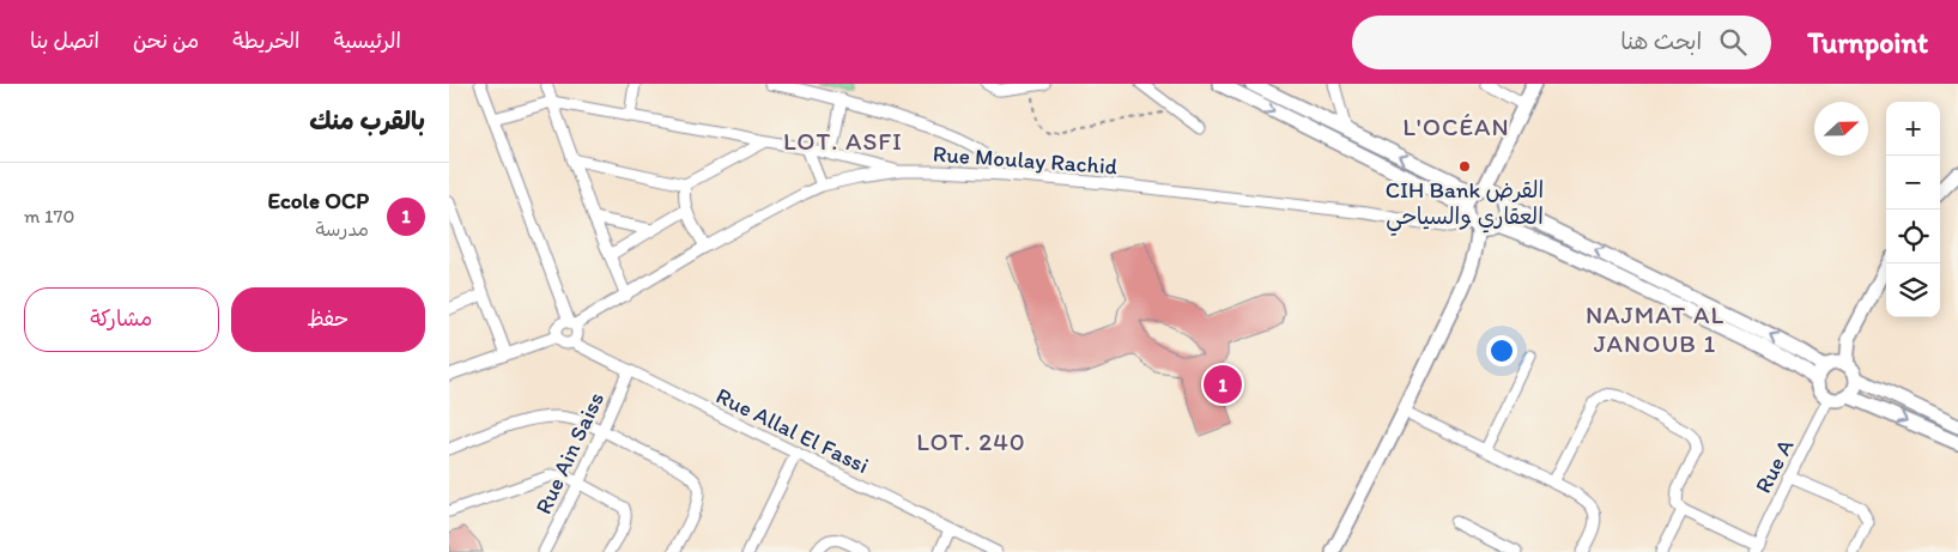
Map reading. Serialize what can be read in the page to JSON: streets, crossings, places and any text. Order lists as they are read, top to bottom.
{
  "streets": {
    "street": [
      "Rue Moulay Rachid",
      "Rue Allal El Fassi",
      "Rue Ain Saiss",
      "Rue A"
    ]
  },
  "crossings": [
    ["Rue Moulay Rachid", "Rue Allal El Fassi"],
    ["Rue Allal El Fassi", "Rue Ain Saiss"]
  ],
  "districts": [
    "L'OCÉAN",
    "LOT. ASFI",
    "NAJMAT AL JANOUB 1",
    "LOT. 240"
  ],
  "places": ["CIH Bank القرض العقاري والسياحي"],
  "north": "right",
  "page": {
    "header": "Turnpoint",
    "search": "ابحث هنا",
    "nav": [
      "الرئيسية",
      "الخريطة",
      "من نحن",
      "اتصل بنا"
    ],
    "heading": "بالقرب منك",
    "map_buttons": ["+", "−"],
    "list": [
      {
        "mark": "1",
        "name": "Ecole OCP",
        "note": "مدرسة",
        "value": "170 m"
      }
    ],
    "buttons": ["حفظ", "مشاركة"],
    "pins": "1"
  }
}
